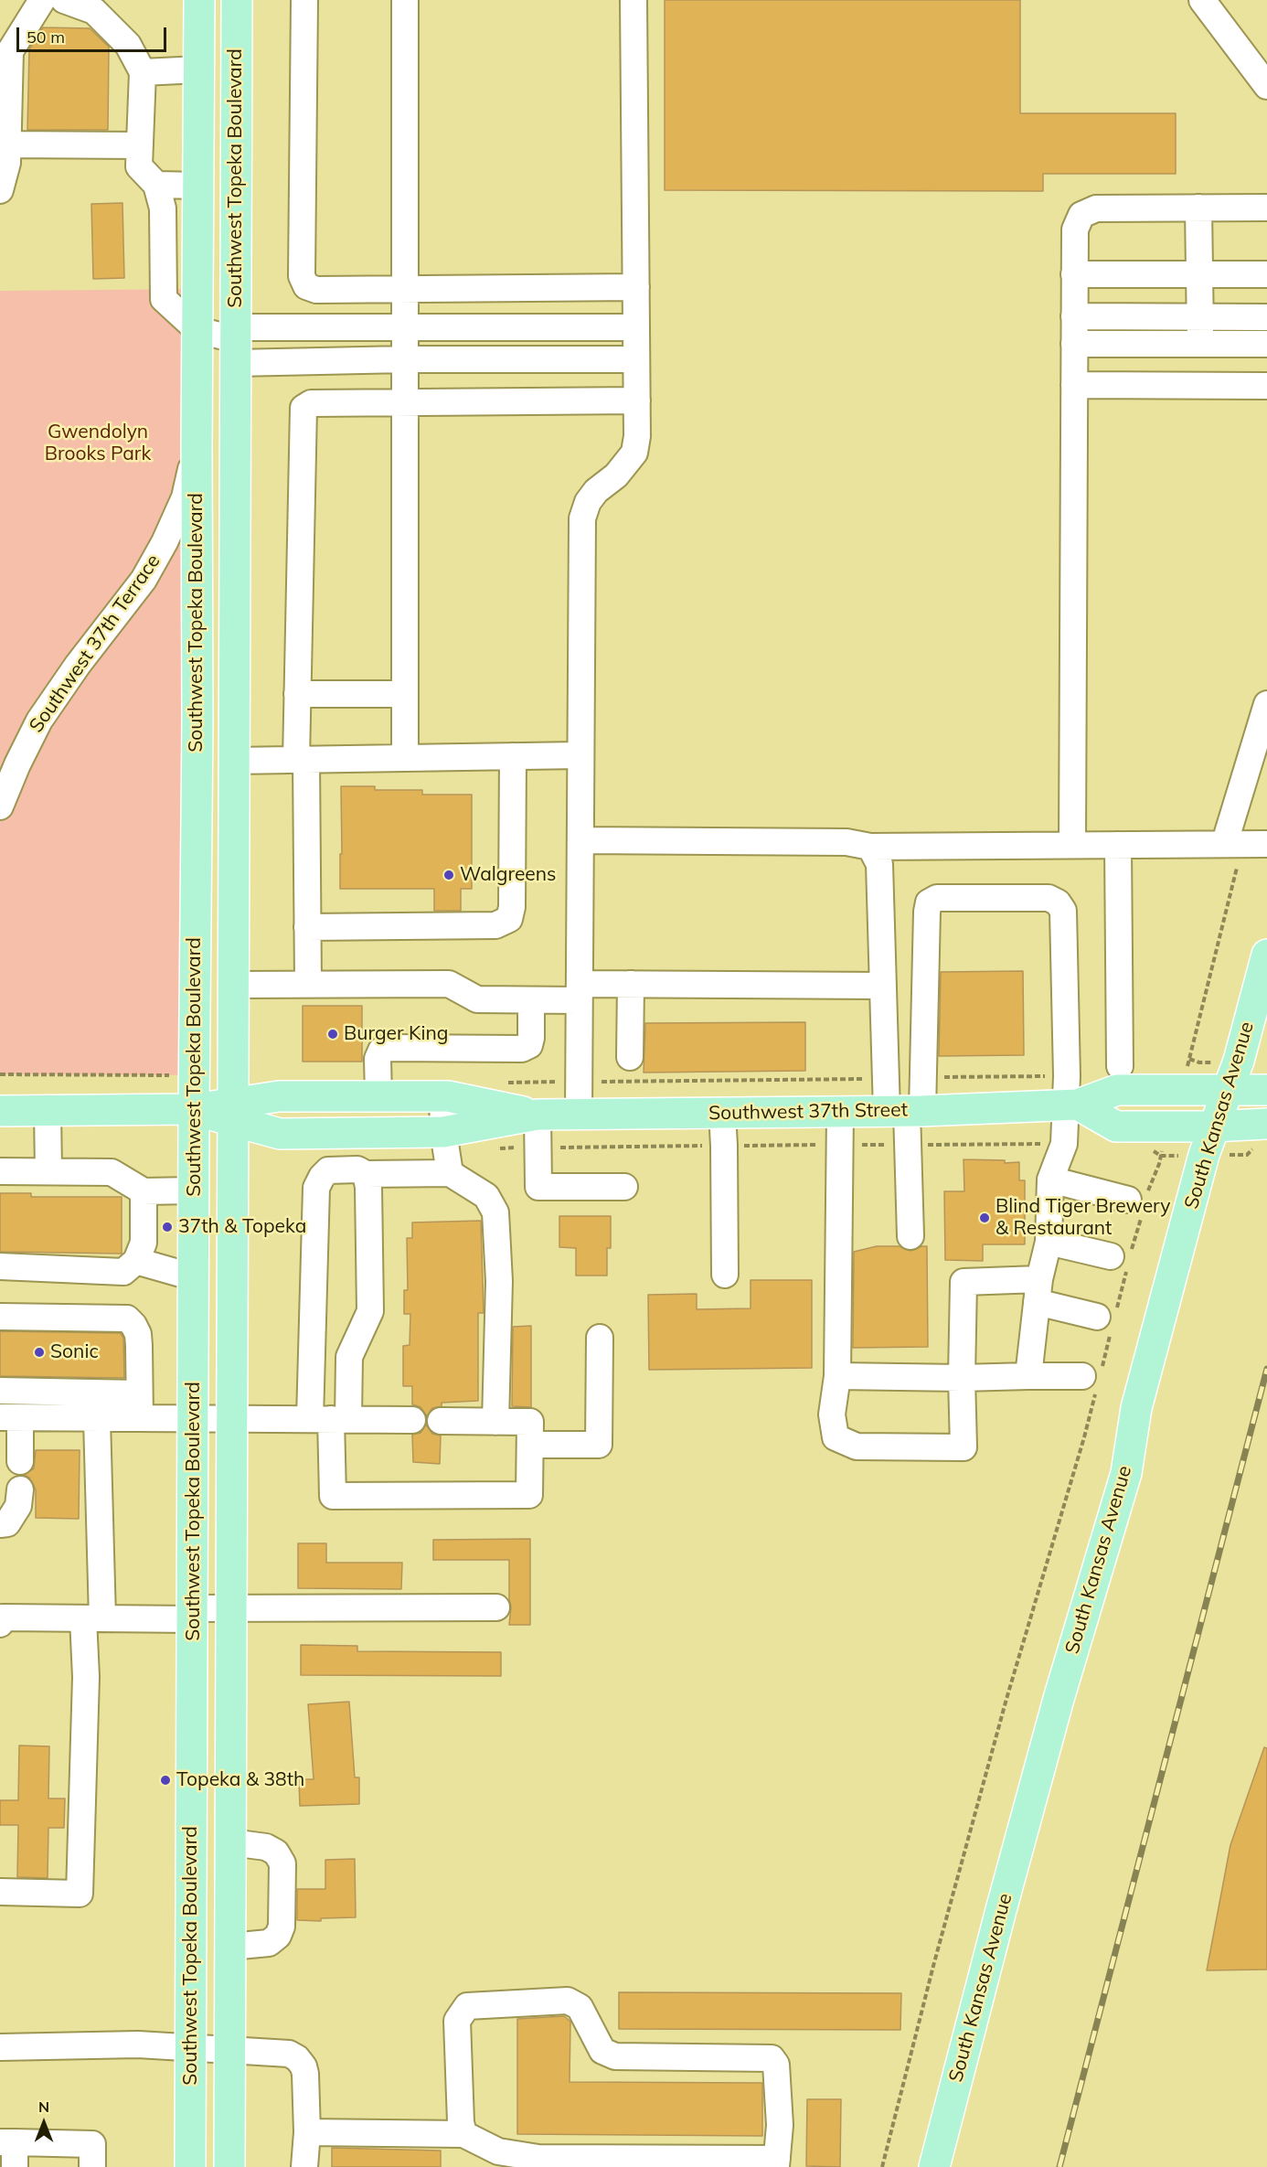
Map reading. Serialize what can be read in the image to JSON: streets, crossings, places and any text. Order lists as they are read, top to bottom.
{
  "streets": {
    "main road": ["Southwest Topeka Boulevard", "Southwest 37th Street", "South Kansas Avenue"],
    "street": ["Southwest 37th Terrace"]
  },
  "crossings": [
    ["Southwest Topeka Boulevard", "Southwest 37th Terrace"],
    ["Southwest Topeka Boulevard", "Southwest 37th Street"],
    ["Southwest 37th Street", "South Kansas Avenue"]
  ],
  "parks": ["Gwendolyn Brooks Park"],
  "places": [
    "Walgreens",
    "Burger King",
    "Blind Tiger Brewery & Restaurant",
    "37th & Topeka",
    "Sonic",
    "Topeka & 38th"
  ],
  "scale_bar": "50 m",
  "north": "top"
}
